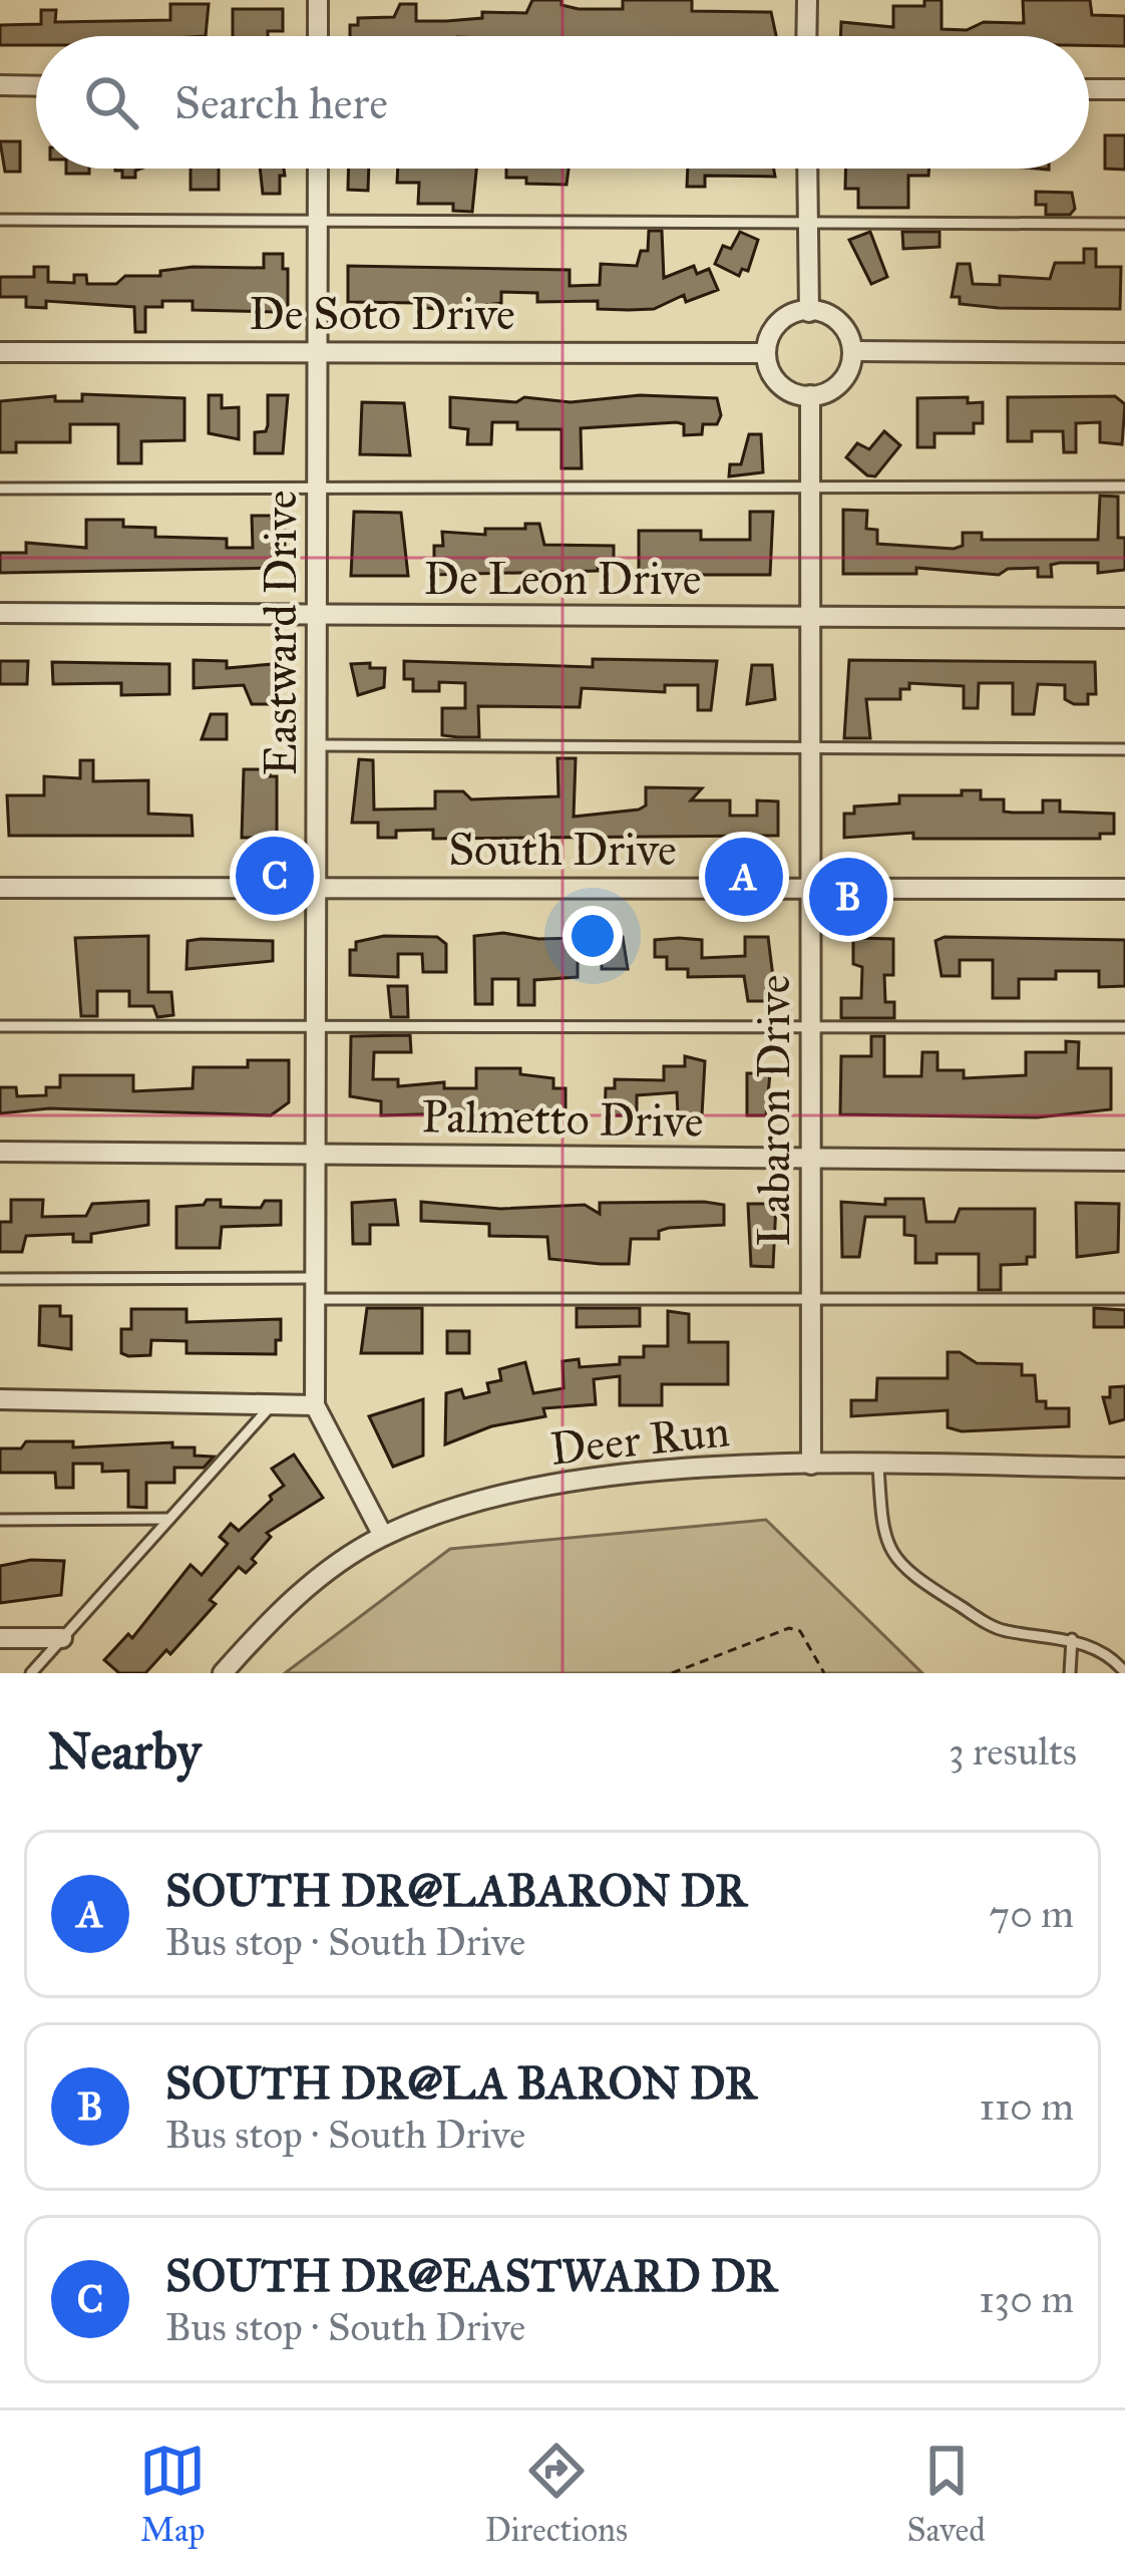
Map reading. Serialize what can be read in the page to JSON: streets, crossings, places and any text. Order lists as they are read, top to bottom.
{
  "streets": {
    "street": [
      "De Soto Drive",
      "De Leon Drive",
      "Eastward Drive",
      "South Drive",
      "Labaron Drive",
      "Palmetto Drive",
      "Deer Run"
    ]
  },
  "crossings": [
    ["De Soto Drive", "Eastward Drive"],
    ["De Soto Drive", "Labaron Drive"],
    ["De Leon Drive", "Eastward Drive"],
    ["De Leon Drive", "Labaron Drive"],
    ["Eastward Drive", "South Drive"],
    ["Eastward Drive", "Palmetto Drive"],
    ["Eastward Drive", "Deer Run"],
    ["South Drive", "Labaron Drive"],
    ["Labaron Drive", "Palmetto Drive"],
    ["Labaron Drive", "Deer Run"]
  ],
  "page": {
    "search": "Search here",
    "pins": ["C", "A", "B"],
    "heading": ["Nearby", "3 results"],
    "list": [
      {
        "mark": "A",
        "name": "SOUTH DR@LABARON DR",
        "note": "Bus stop · South Drive",
        "value": "70 m"
      },
      {
        "mark": "B",
        "name": "SOUTH DR@LA BARON DR",
        "note": "Bus stop · South Drive",
        "value": "110 m"
      },
      {
        "mark": "C",
        "name": "SOUTH DR@EASTWARD DR",
        "note": "Bus stop · South Drive",
        "value": "130 m"
      }
    ],
    "nav": ["Map", "Directions", "Saved"]
  }
}
